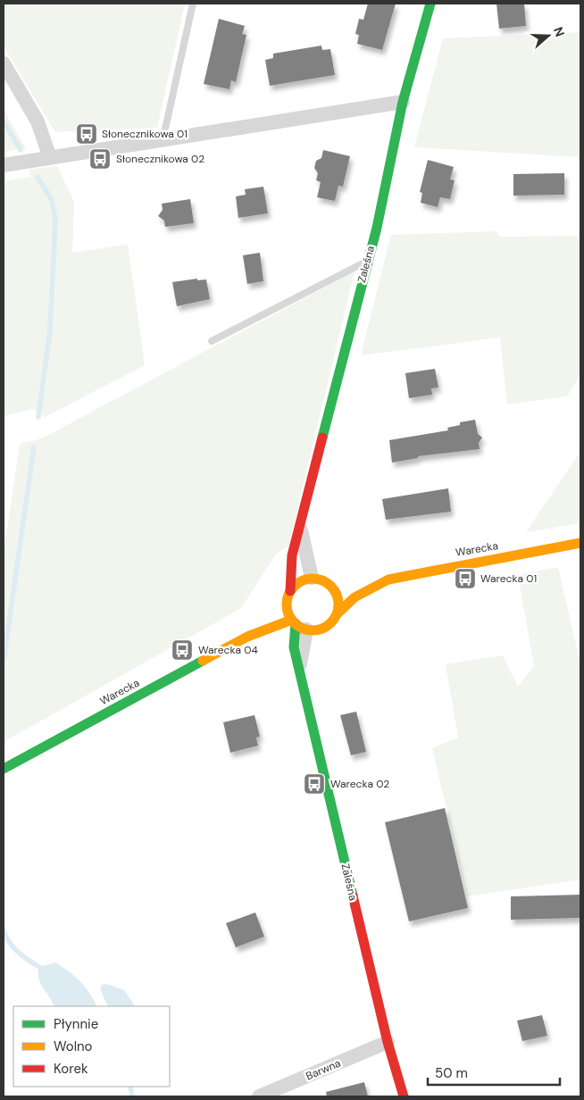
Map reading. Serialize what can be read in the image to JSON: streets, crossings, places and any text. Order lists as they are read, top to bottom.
{
  "streets": {
    "street": ["Zaleśna", "Warecka", "Barwna"]
  },
  "crossings": [
    ["Zaleśna", "Warecka"],
    ["Zaleśna", "Barwna"]
  ],
  "places": {
    "bus stop": [
      "Słonecznikowa 01",
      "Słonecznikowa 02",
      "Warecka 01",
      "Warecka 04",
      "Warecka 02"
    ]
  },
  "legend": ["Płynnie", "Wolno", "Korek"],
  "scale_bar": "50 m",
  "north": "right"
}
